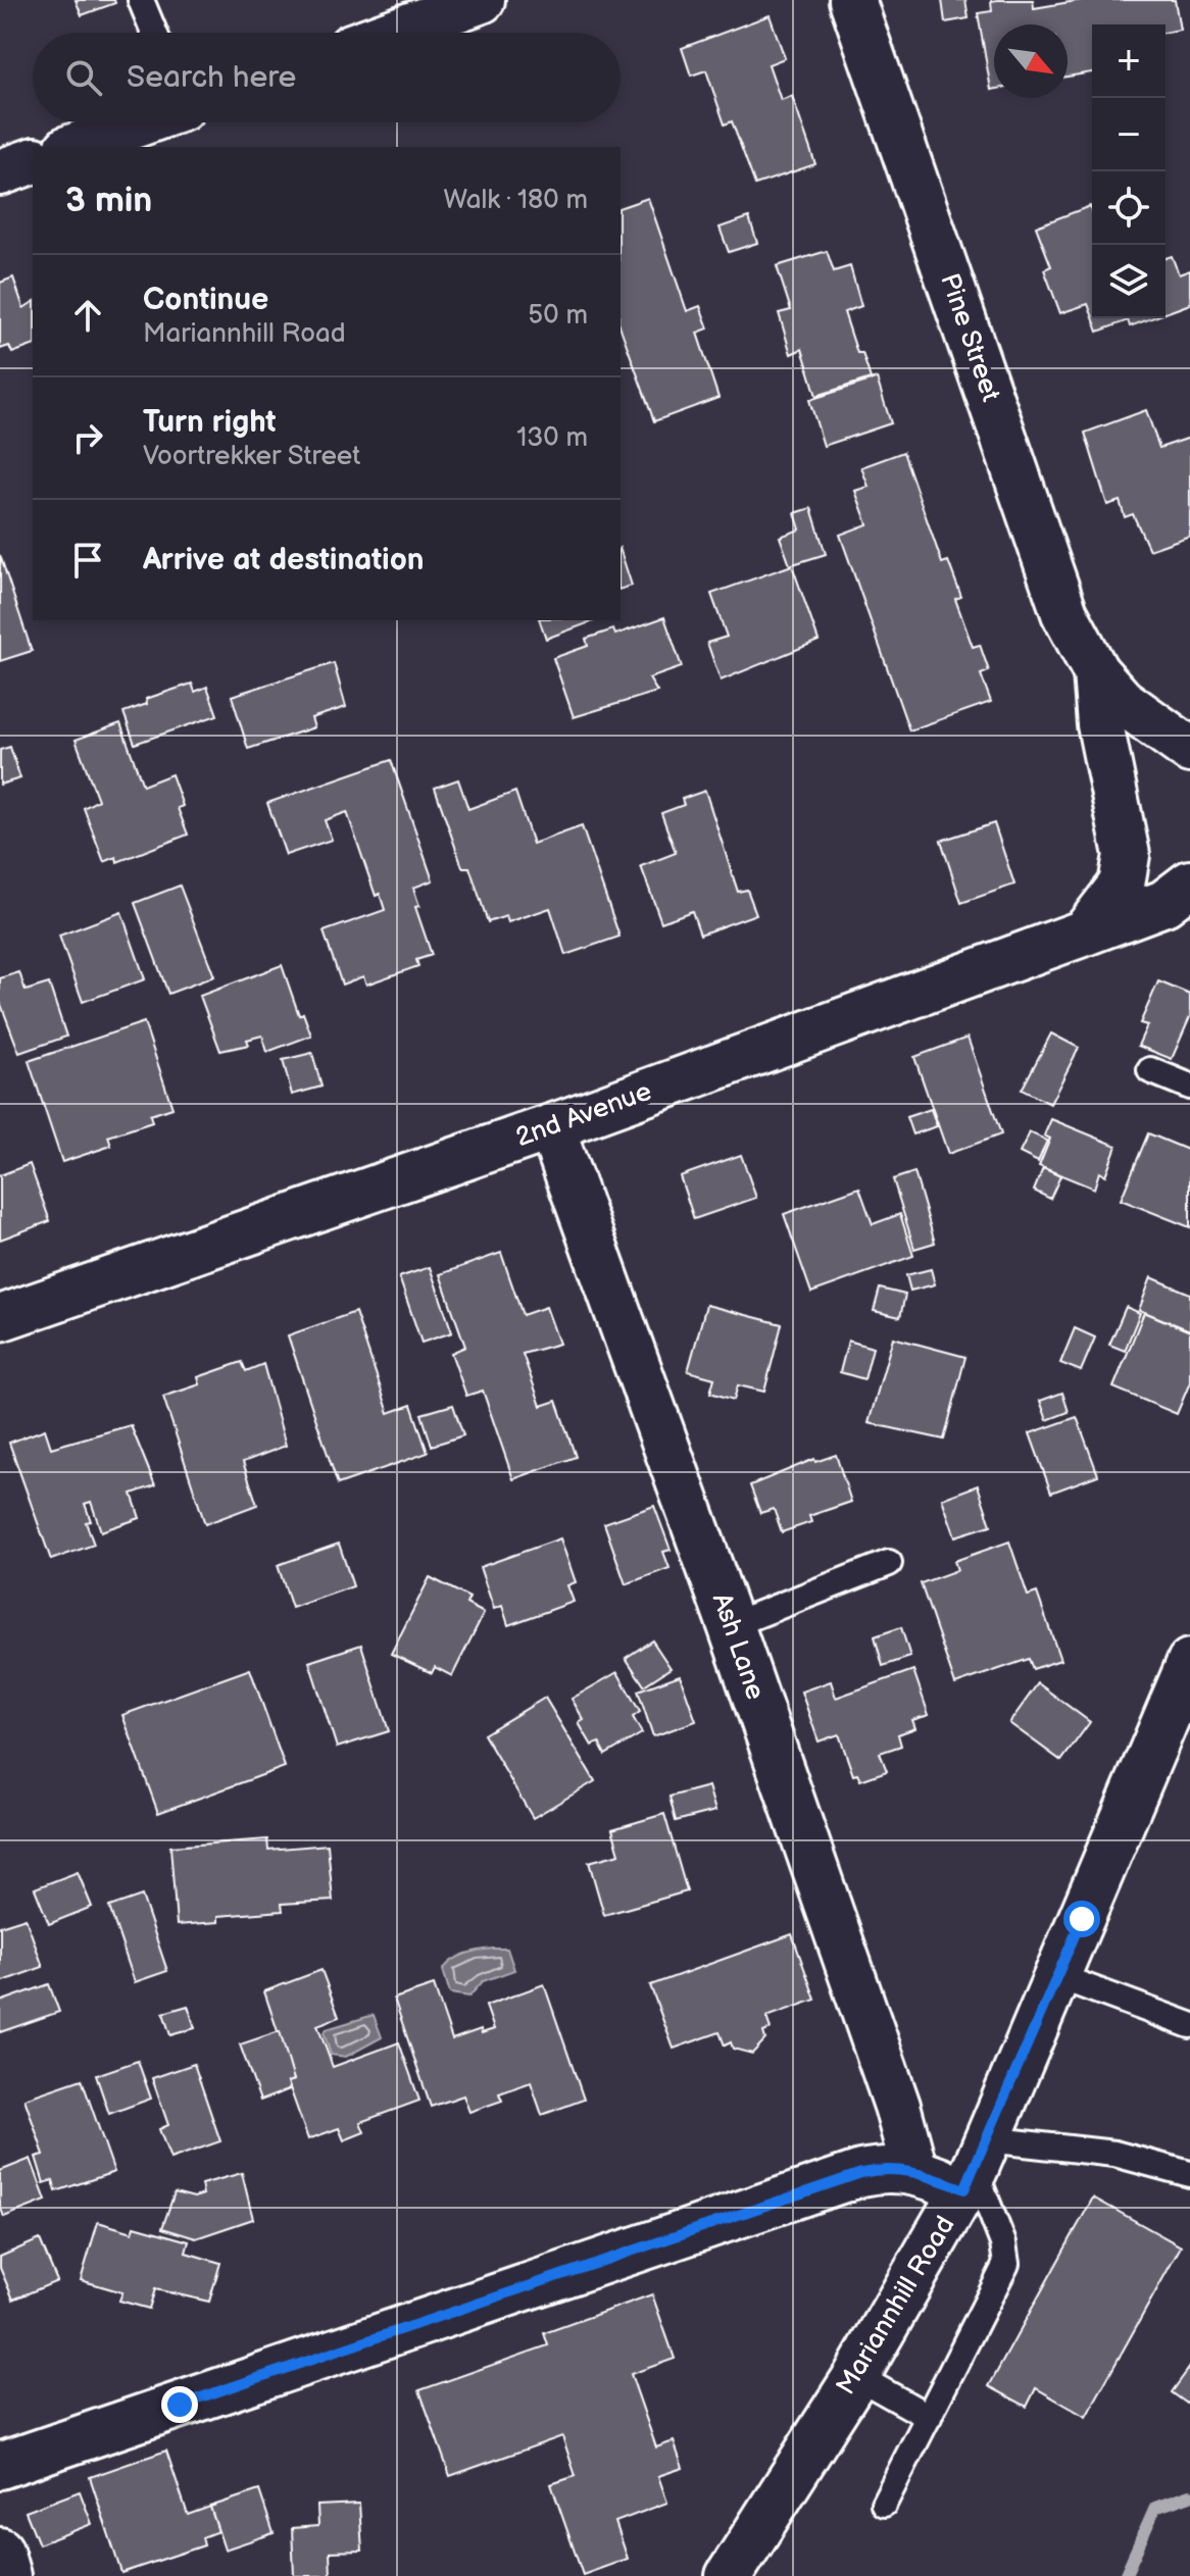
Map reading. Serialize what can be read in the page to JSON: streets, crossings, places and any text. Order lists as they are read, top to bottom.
{
  "streets": {
    "street": [
      "Pine Street",
      "2nd Avenue",
      "Ash Lane",
      "Mariannhill Road"
    ]
  },
  "crossings": [
    ["Pine Street", "2nd Avenue"],
    ["2nd Avenue", "Ash Lane"]
  ],
  "north": "bottom right",
  "page": {
    "map_buttons": ["+", "−"],
    "search": "Search here",
    "heading": ["3 min", "Walk · 180 m"],
    "list": [
      ["Continue", "Mariannhill Road", "50 m"],
      ["Turn right", "Voortrekker Street", "130 m"],
      "Arrive at destination"
    ]
  }
}
